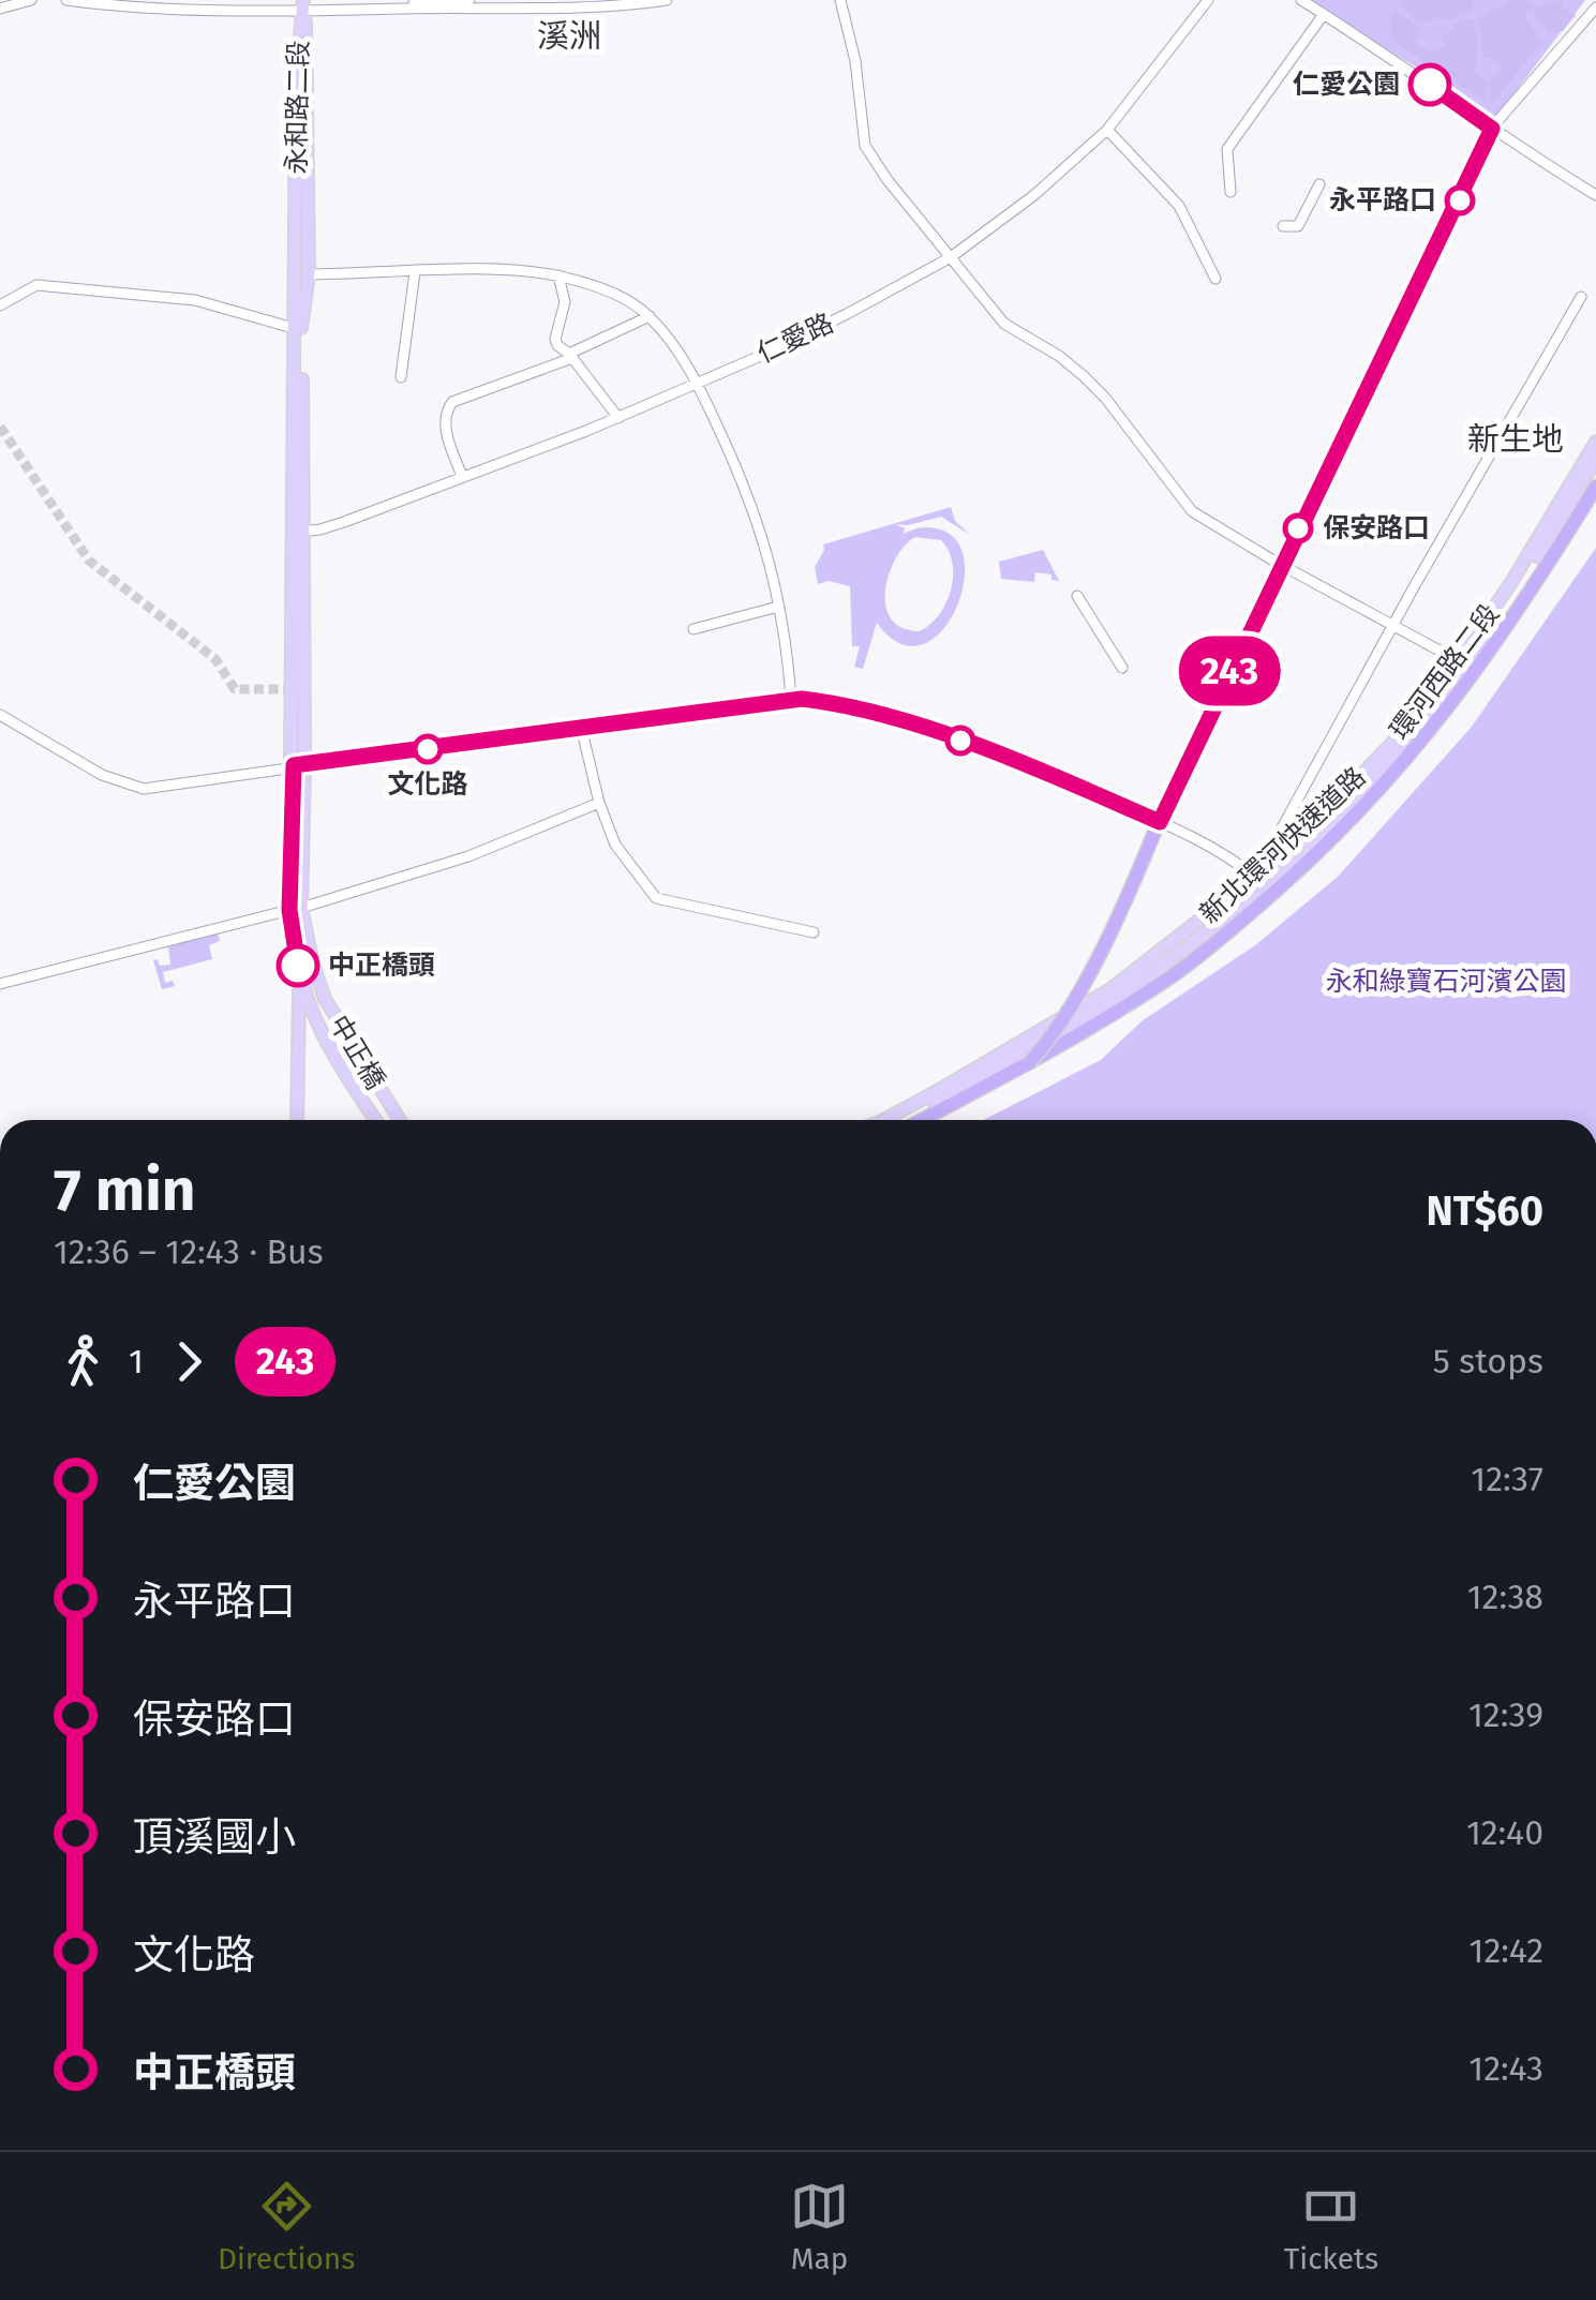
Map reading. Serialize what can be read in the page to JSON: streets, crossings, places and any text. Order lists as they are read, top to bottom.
{
  "streets": {
    "highway": ["新北環河快速道路"],
    "main road": ["永和路二段", "環河西路二段", "中正橋"],
    "street": ["仁愛路"]
  },
  "crossings": [
    ["永和路二段", "仁愛路"],
    ["永和路二段", "中正橋"]
  ],
  "districts": ["溪洲", "新生地"],
  "parks": ["永和綠寶石河濱公園"],
  "places": [
    "仁愛公園",
    "永平路口",
    "保安路口",
    "文化路",
    "中正橋頭"
  ],
  "lines": ["bus line 243"],
  "page": {
    "on_map": "243",
    "heading": ["7 min", "12:36 – 12:43 · Bus", "NT$60"],
    "legs": ["1", "243", "5 stops"],
    "list": [
      {
        "name": "仁愛公園",
        "value": "12:37"
      },
      {
        "name": "永平路口",
        "value": "12:38"
      },
      {
        "name": "保安路口",
        "value": "12:39"
      },
      {
        "name": "頂溪國小",
        "value": "12:40"
      },
      {
        "name": "文化路",
        "value": "12:42"
      },
      {
        "name": "中正橋頭",
        "value": "12:43"
      }
    ],
    "tabs": ["Directions", "Map", "Tickets"]
  }
}
